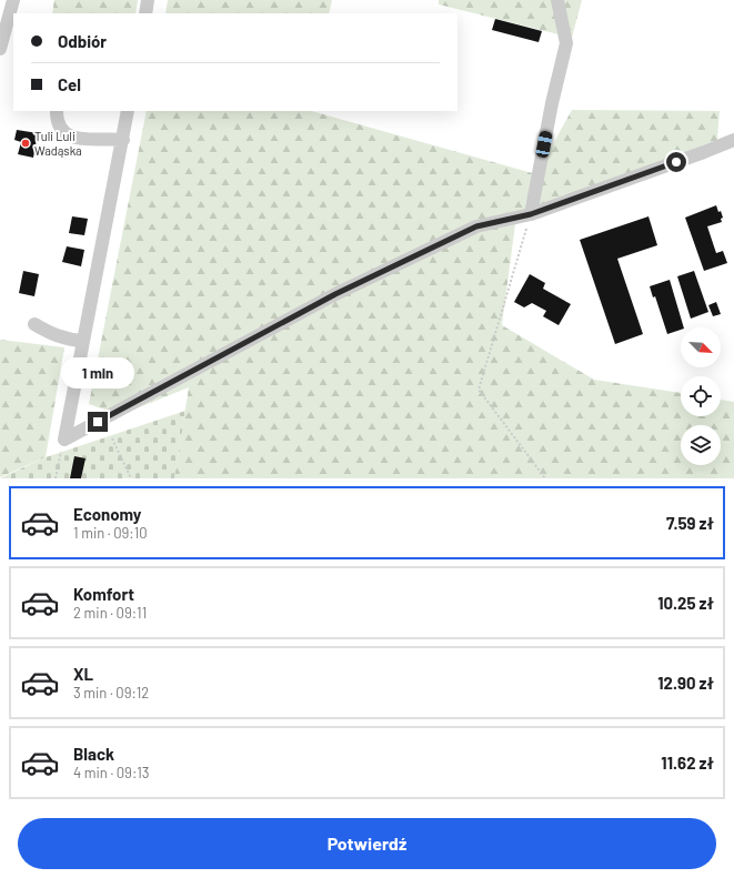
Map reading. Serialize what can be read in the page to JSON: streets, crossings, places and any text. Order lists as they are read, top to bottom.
{
  "places": ["Tuli Luli Wadąska"],
  "north": "bottom right",
  "page": {
    "banner": ["Odbiór", "Cel"],
    "bubble": "1 min",
    "list": [
      {
        "name": "Economy",
        "note": "1 min · 09:10",
        "value": "7.59 zł"
      },
      {
        "name": "Komfort",
        "note": "2 min · 09:11",
        "value": "10.25 zł"
      },
      {
        "name": "XL",
        "note": "3 min · 09:12",
        "value": "12.90 zł"
      },
      {
        "name": "Black",
        "note": "4 min · 09:13",
        "value": "11.62 zł"
      }
    ],
    "buttons": "Potwierdź"
  }
}
